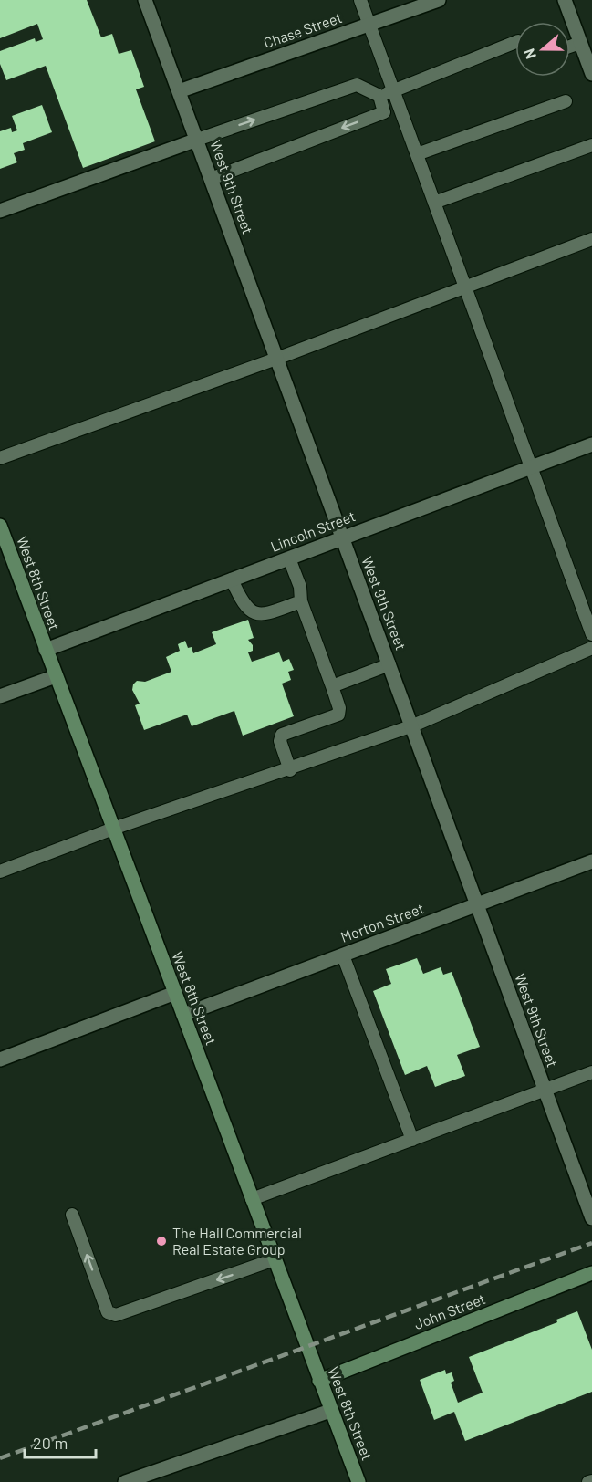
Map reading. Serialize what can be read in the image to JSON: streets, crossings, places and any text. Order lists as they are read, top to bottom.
{
  "streets": {
    "street": [
      "Chase Street",
      "West 9th Street",
      "Lincoln Street",
      "West 8th Street",
      "Morton Street",
      "John Street"
    ]
  },
  "crossings": [
    ["Chase Street", "West 9th Street"],
    ["West 9th Street", "Lincoln Street"],
    ["West 9th Street", "Morton Street"],
    ["Lincoln Street", "West 8th Street"],
    ["West 8th Street", "Morton Street"],
    ["West 8th Street", "John Street"]
  ],
  "places": ["The Hall Commercial Real Estate Group"],
  "scale_bar": "20 m",
  "north": "left"
}
